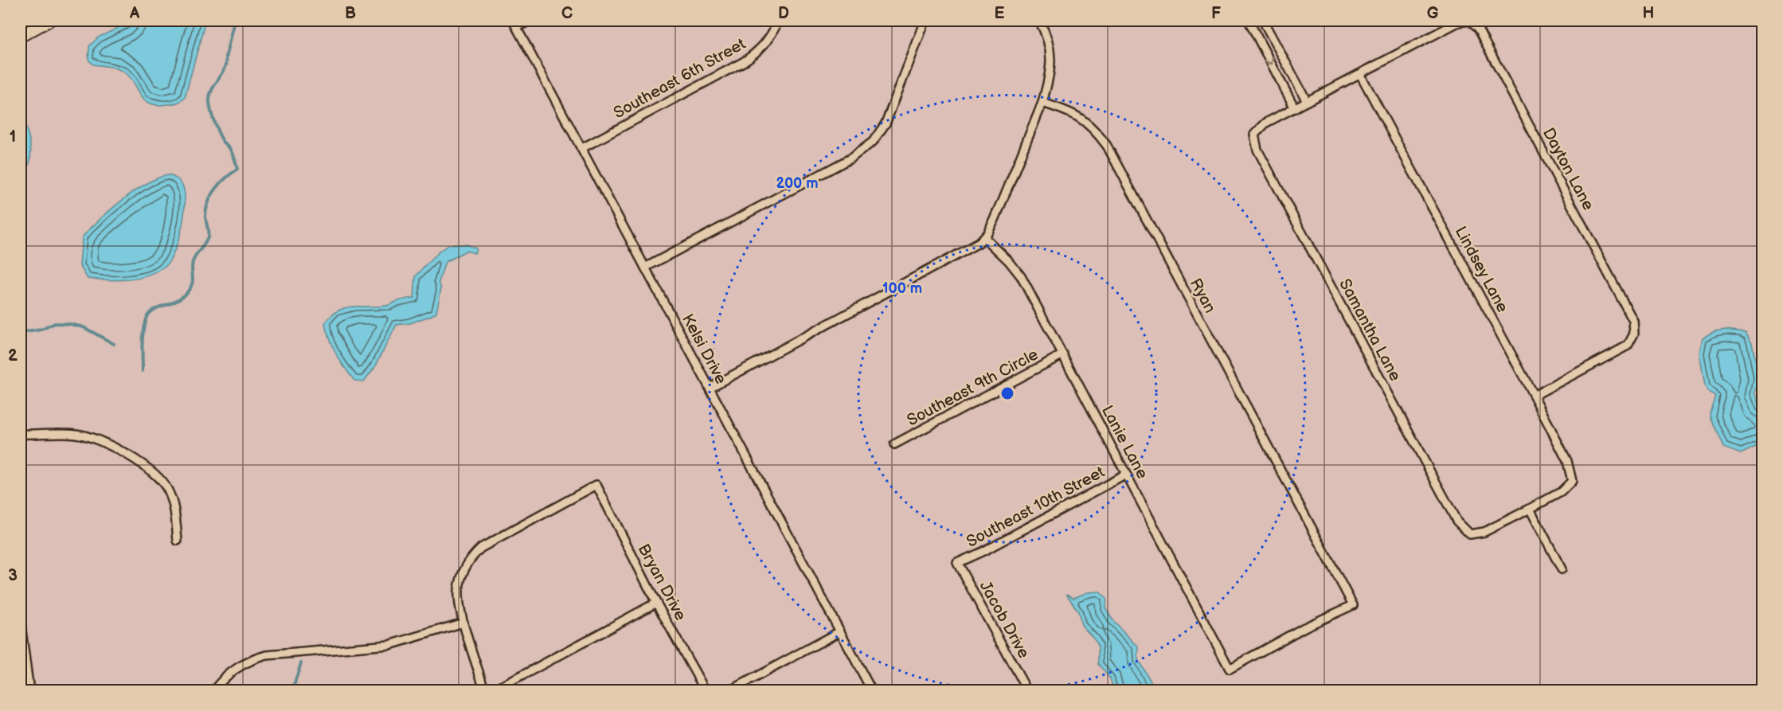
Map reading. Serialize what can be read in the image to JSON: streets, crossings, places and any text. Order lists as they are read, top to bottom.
{
  "streets": {
    "street": [
      "Southeast 6th Street",
      "Dayton Lane",
      "Lindsey Lane",
      "Ryan",
      "Samantha Lane",
      "Kelsi Drive",
      "Southeast 9th Circle",
      "Lanie Lane",
      "Southeast 10th Street",
      "Bryan Drive",
      "Jacob Drive"
    ]
  },
  "crossings": [
    ["Southeast 6th Street", "Kelsi Drive"],
    ["Dayton Lane", "Lindsey Lane"],
    ["Lindsey Lane", "Samantha Lane"],
    ["Ryan", "Lanie Lane"],
    ["Southeast 9th Circle", "Lanie Lane"],
    ["Lanie Lane", "Southeast 10th Street"],
    ["Southeast 10th Street", "Jacob Drive"]
  ],
  "grid": {
    "columns": [
      "A",
      "B",
      "C",
      "D",
      "E",
      "F",
      "G",
      "H"
    ],
    "rows": ["1", "2", "3"]
  },
  "rings": ["200 m", "100 m"]
}
